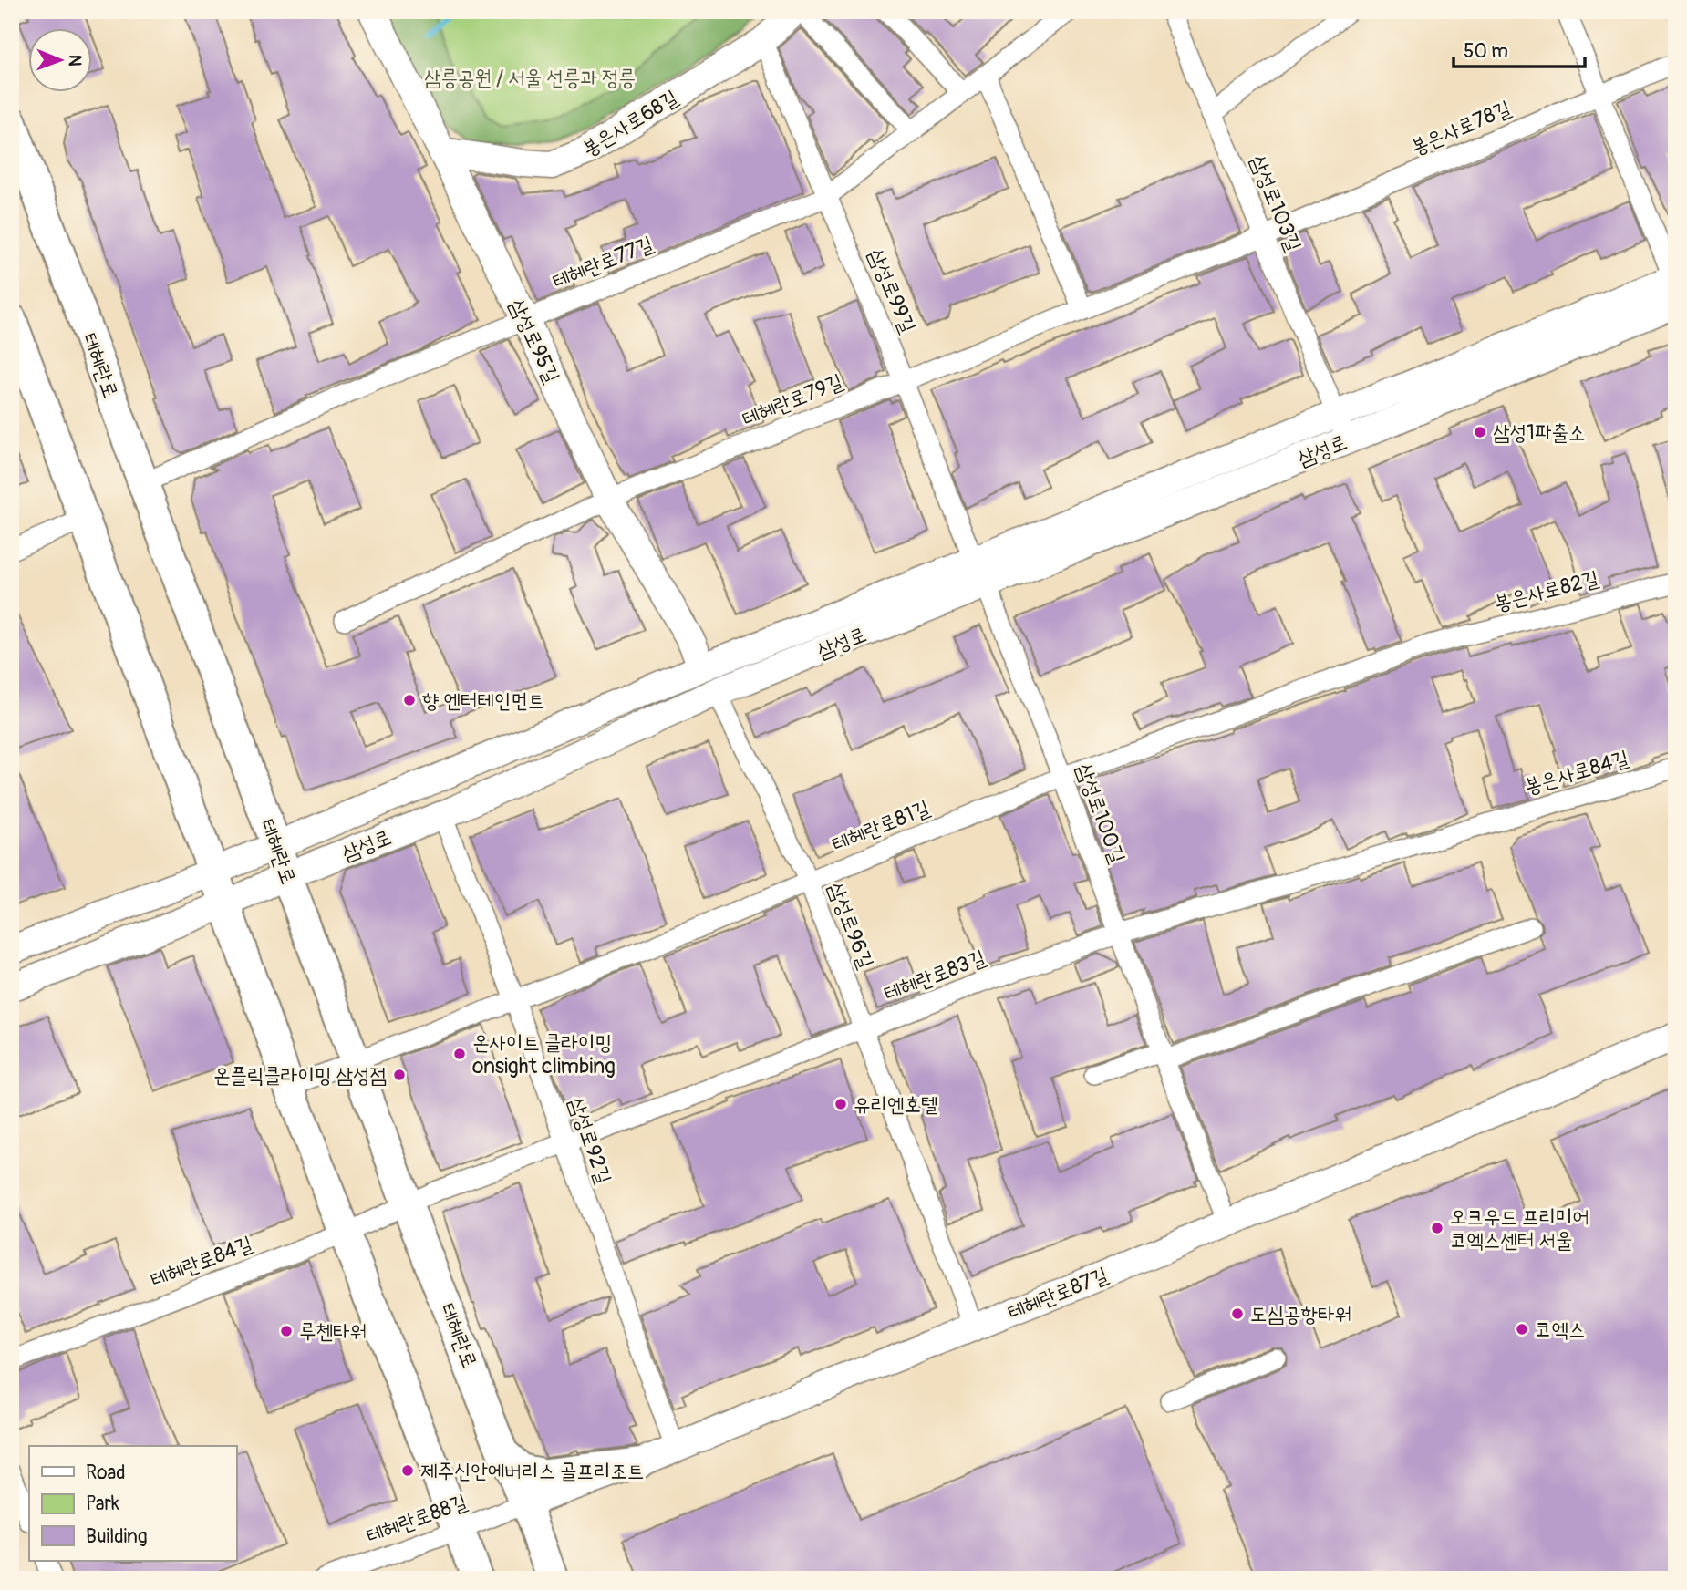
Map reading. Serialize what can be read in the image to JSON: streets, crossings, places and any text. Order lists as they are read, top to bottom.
{
  "streets": {
    "main road": [
      "봉은사로68길",
      "삼성로95길",
      "테헤란로",
      "삼성로",
      "테헤란로87길"
    ],
    "street": [
      "봉은사로78길",
      "삼성로103길",
      "테헤란로77길",
      "삼성로99길",
      "테헤란로79길",
      "봉은사로82길",
      "봉은사로84길",
      "삼성로100길",
      "테헤란로81길",
      "삼성로96길",
      "테헤란로83길",
      "삼성로92길",
      "테헤란로84길",
      "테헤란로88길"
    ]
  },
  "crossings": [
    ["봉은사로68길", "삼성로99길"],
    ["봉은사로68길", "삼성로95길"],
    ["봉은사로78길", "삼성로103길"],
    ["봉은사로78길", "테헤란로79길"],
    ["삼성로103길", "테헤란로79길"],
    ["삼성로103길", "삼성로"],
    ["테헤란로77길", "삼성로99길"],
    ["테헤란로77길", "삼성로95길"],
    ["테헤란로77길", "테헤란로"],
    ["삼성로99길", "테헤란로79길"],
    ["삼성로99길", "삼성로"],
    ["삼성로95길", "테헤란로79길"],
    ["삼성로95길", "삼성로"],
    ["테헤란로", "삼성로"],
    ["테헤란로", "테헤란로81길"],
    ["테헤란로", "테헤란로83길"],
    ["테헤란로", "테헤란로84길"],
    ["테헤란로", "테헤란로87길"],
    ["테헤란로", "테헤란로88길"],
    ["삼성로", "삼성로100길"],
    ["삼성로", "삼성로96길"],
    ["삼성로", "삼성로92길"],
    ["봉은사로82길", "테헤란로81길"],
    ["봉은사로84길", "테헤란로83길"],
    ["삼성로100길", "테헤란로81길"],
    ["삼성로100길", "테헤란로83길"],
    ["삼성로100길", "테헤란로87길"],
    ["테헤란로81길", "삼성로96길"],
    ["테헤란로81길", "삼성로92길"],
    ["삼성로96길", "테헤란로83길"],
    ["삼성로96길", "테헤란로87길"],
    ["테헤란로83길", "삼성로92길"],
    ["테헤란로83길", "테헤란로84길"],
    ["삼성로92길", "테헤란로87길"],
    ["테헤란로87길", "테헤란로88길"]
  ],
  "parks": ["삼릉공원 / 서울 선릉과 정릉"],
  "places": [
    "삼성1파출소",
    "향 엔터테인먼트",
    "온사이트 클라이밍 onsight climbing",
    "온플릭클라이밍 삼성점",
    "유리엔호텔",
    "오크우드 프리미어 코엑스센터 서울",
    "도심공항타워",
    "코엑스",
    "루첸타워",
    "제주신안에버리스 골프리조트"
  ],
  "legend": ["Road", "Park", "Building"],
  "scale_bar": "50 m",
  "north": "right"
}
